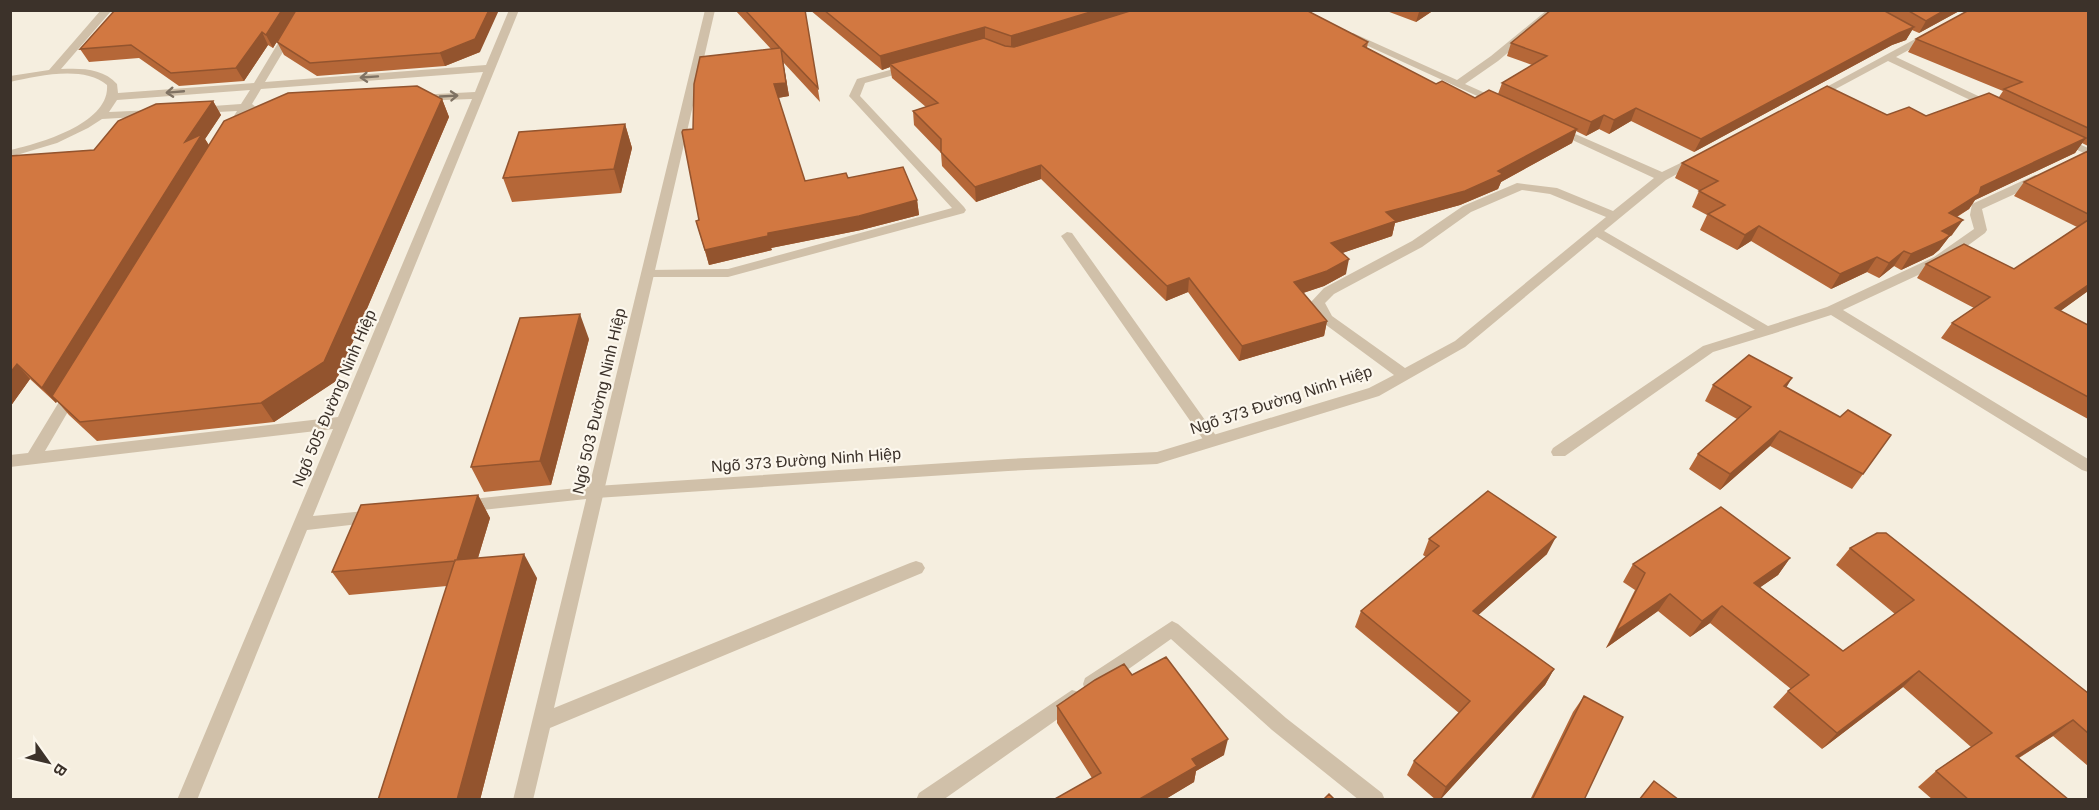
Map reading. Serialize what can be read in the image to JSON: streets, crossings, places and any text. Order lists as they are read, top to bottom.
{
  "streets": {
    "street": ["Ngõ 505 Đường Ninh Hiệp", "Ngõ 373 Đường Ninh Hiệp", "Ngõ 503 Đường Ninh Hiệp"]
  },
  "crossings": [
    ["Ngõ 373 Đường Ninh Hiệp", "Ngõ 503 Đường Ninh Hiệp"]
  ],
  "north": "bottom right"
}
